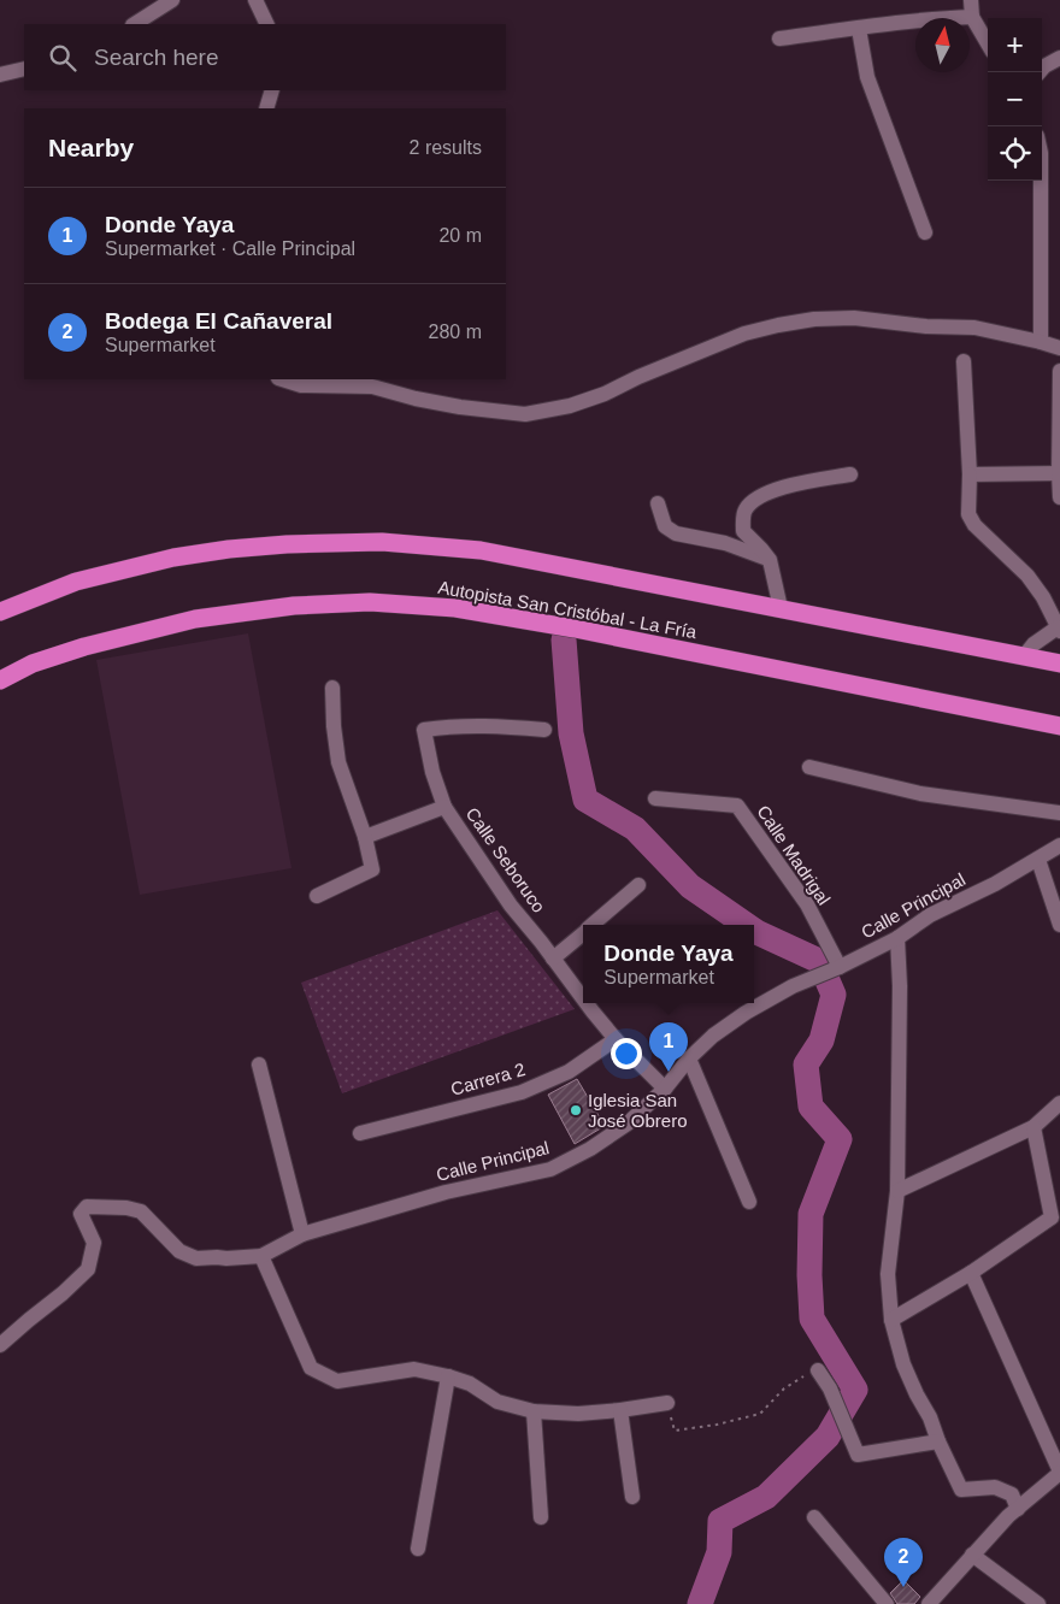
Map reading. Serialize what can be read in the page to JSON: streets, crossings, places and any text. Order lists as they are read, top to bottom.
{
  "streets": {
    "highway": ["Autopista San Cristóbal - La Fría"],
    "street": [
      "Calle Madrigal",
      "Calle Seboruco",
      "Calle Principal",
      "Carrera 2"
    ]
  },
  "crossings": [
    ["Calle Madrigal", "Calle Principal"],
    ["Calle Seboruco", "Calle Principal"],
    ["Calle Seboruco", "Carrera 2"]
  ],
  "places": ["Iglesia San José Obrero"],
  "north": "top",
  "page": {
    "map_buttons": ["+", "−"],
    "search": "Search here",
    "heading": ["Nearby", "2 results"],
    "list": [
      {
        "mark": "1",
        "name": "Donde Yaya",
        "note": "Supermarket · Calle Principal",
        "value": "20 m"
      },
      {
        "mark": "2",
        "name": "Bodega El Cañaveral",
        "note": "Supermarket",
        "value": "280 m"
      }
    ],
    "popup": ["Donde Yaya", "Supermarket"],
    "pins": ["1", "2"]
  }
}
